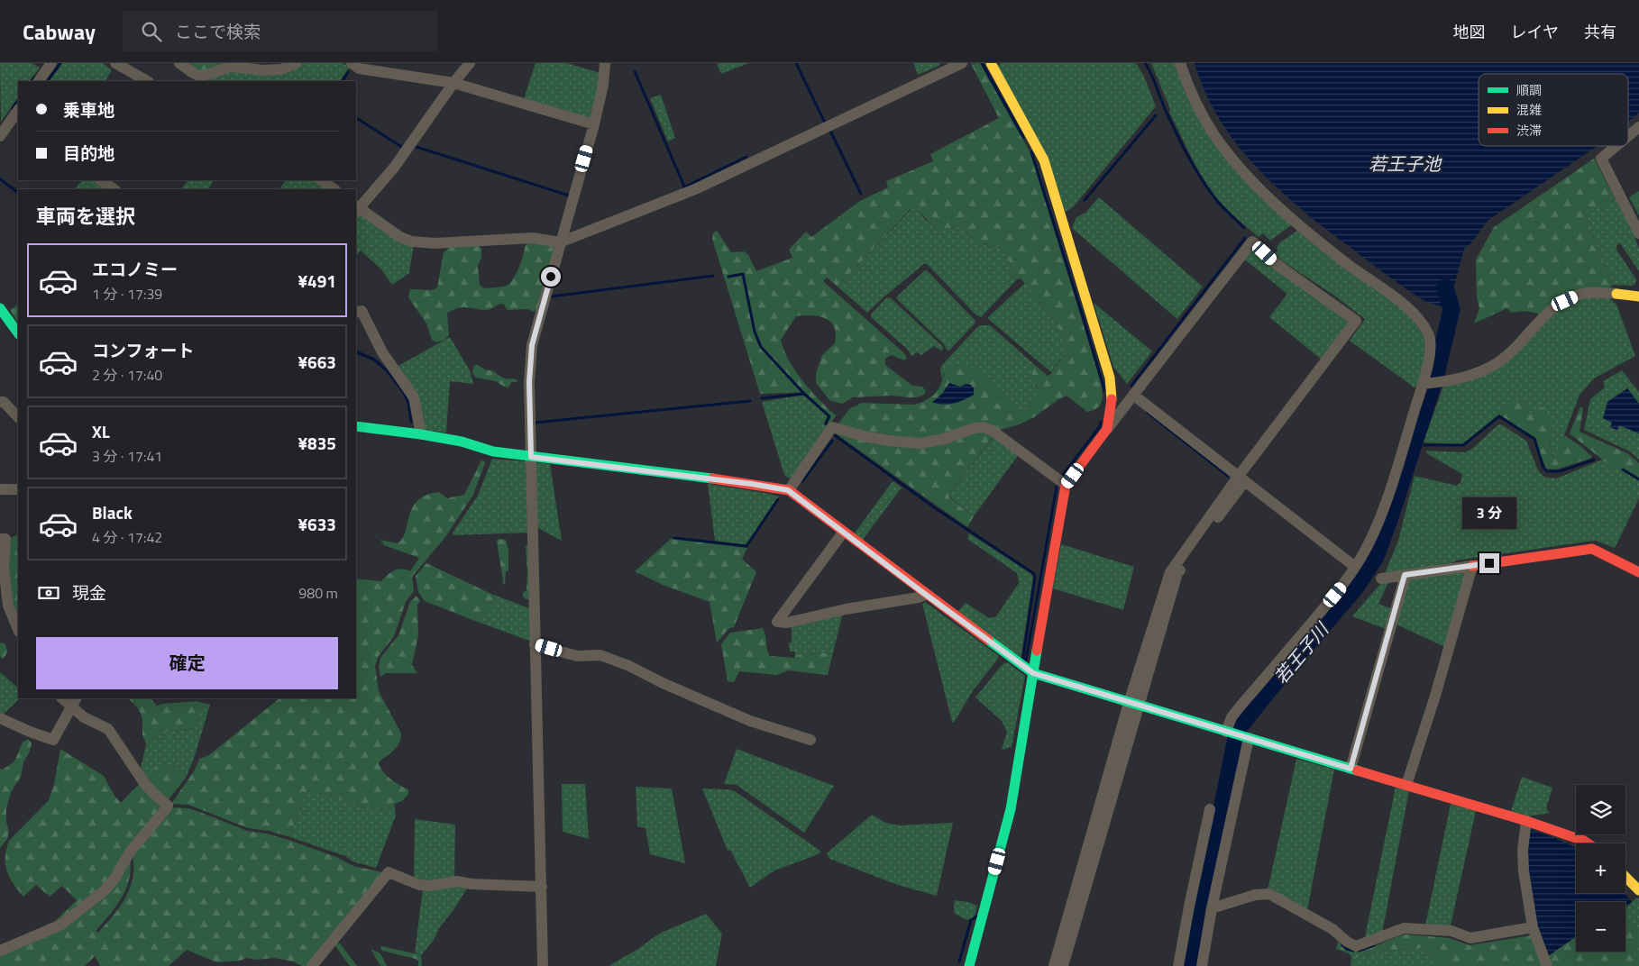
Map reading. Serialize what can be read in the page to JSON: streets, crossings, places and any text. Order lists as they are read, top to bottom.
{
  "water": ["若王子池", "若王子川"],
  "legend": ["順調", "混雑", "渋滞"],
  "page": {
    "header": "Cabway",
    "search": "ここで検索",
    "nav": ["地図", "レイヤ", "共有"],
    "banner": ["乗車地", "目的地"],
    "heading": "車両を選択",
    "list": [
      {
        "name": "エコノミー",
        "note": "1 分 · 17:39",
        "value": "¥491"
      },
      {
        "name": "コンフォート",
        "note": "2 分 · 17:40",
        "value": "¥663"
      },
      {
        "name": "XL",
        "note": "3 分 · 17:41",
        "value": "¥835"
      },
      {
        "name": "Black",
        "note": "4 分 · 17:42",
        "value": "¥633"
      }
    ],
    "bubble": "3 分",
    "pay": ["現金", "980 m"],
    "buttons": "確定",
    "map_buttons": ["+", "−"]
  }
}
